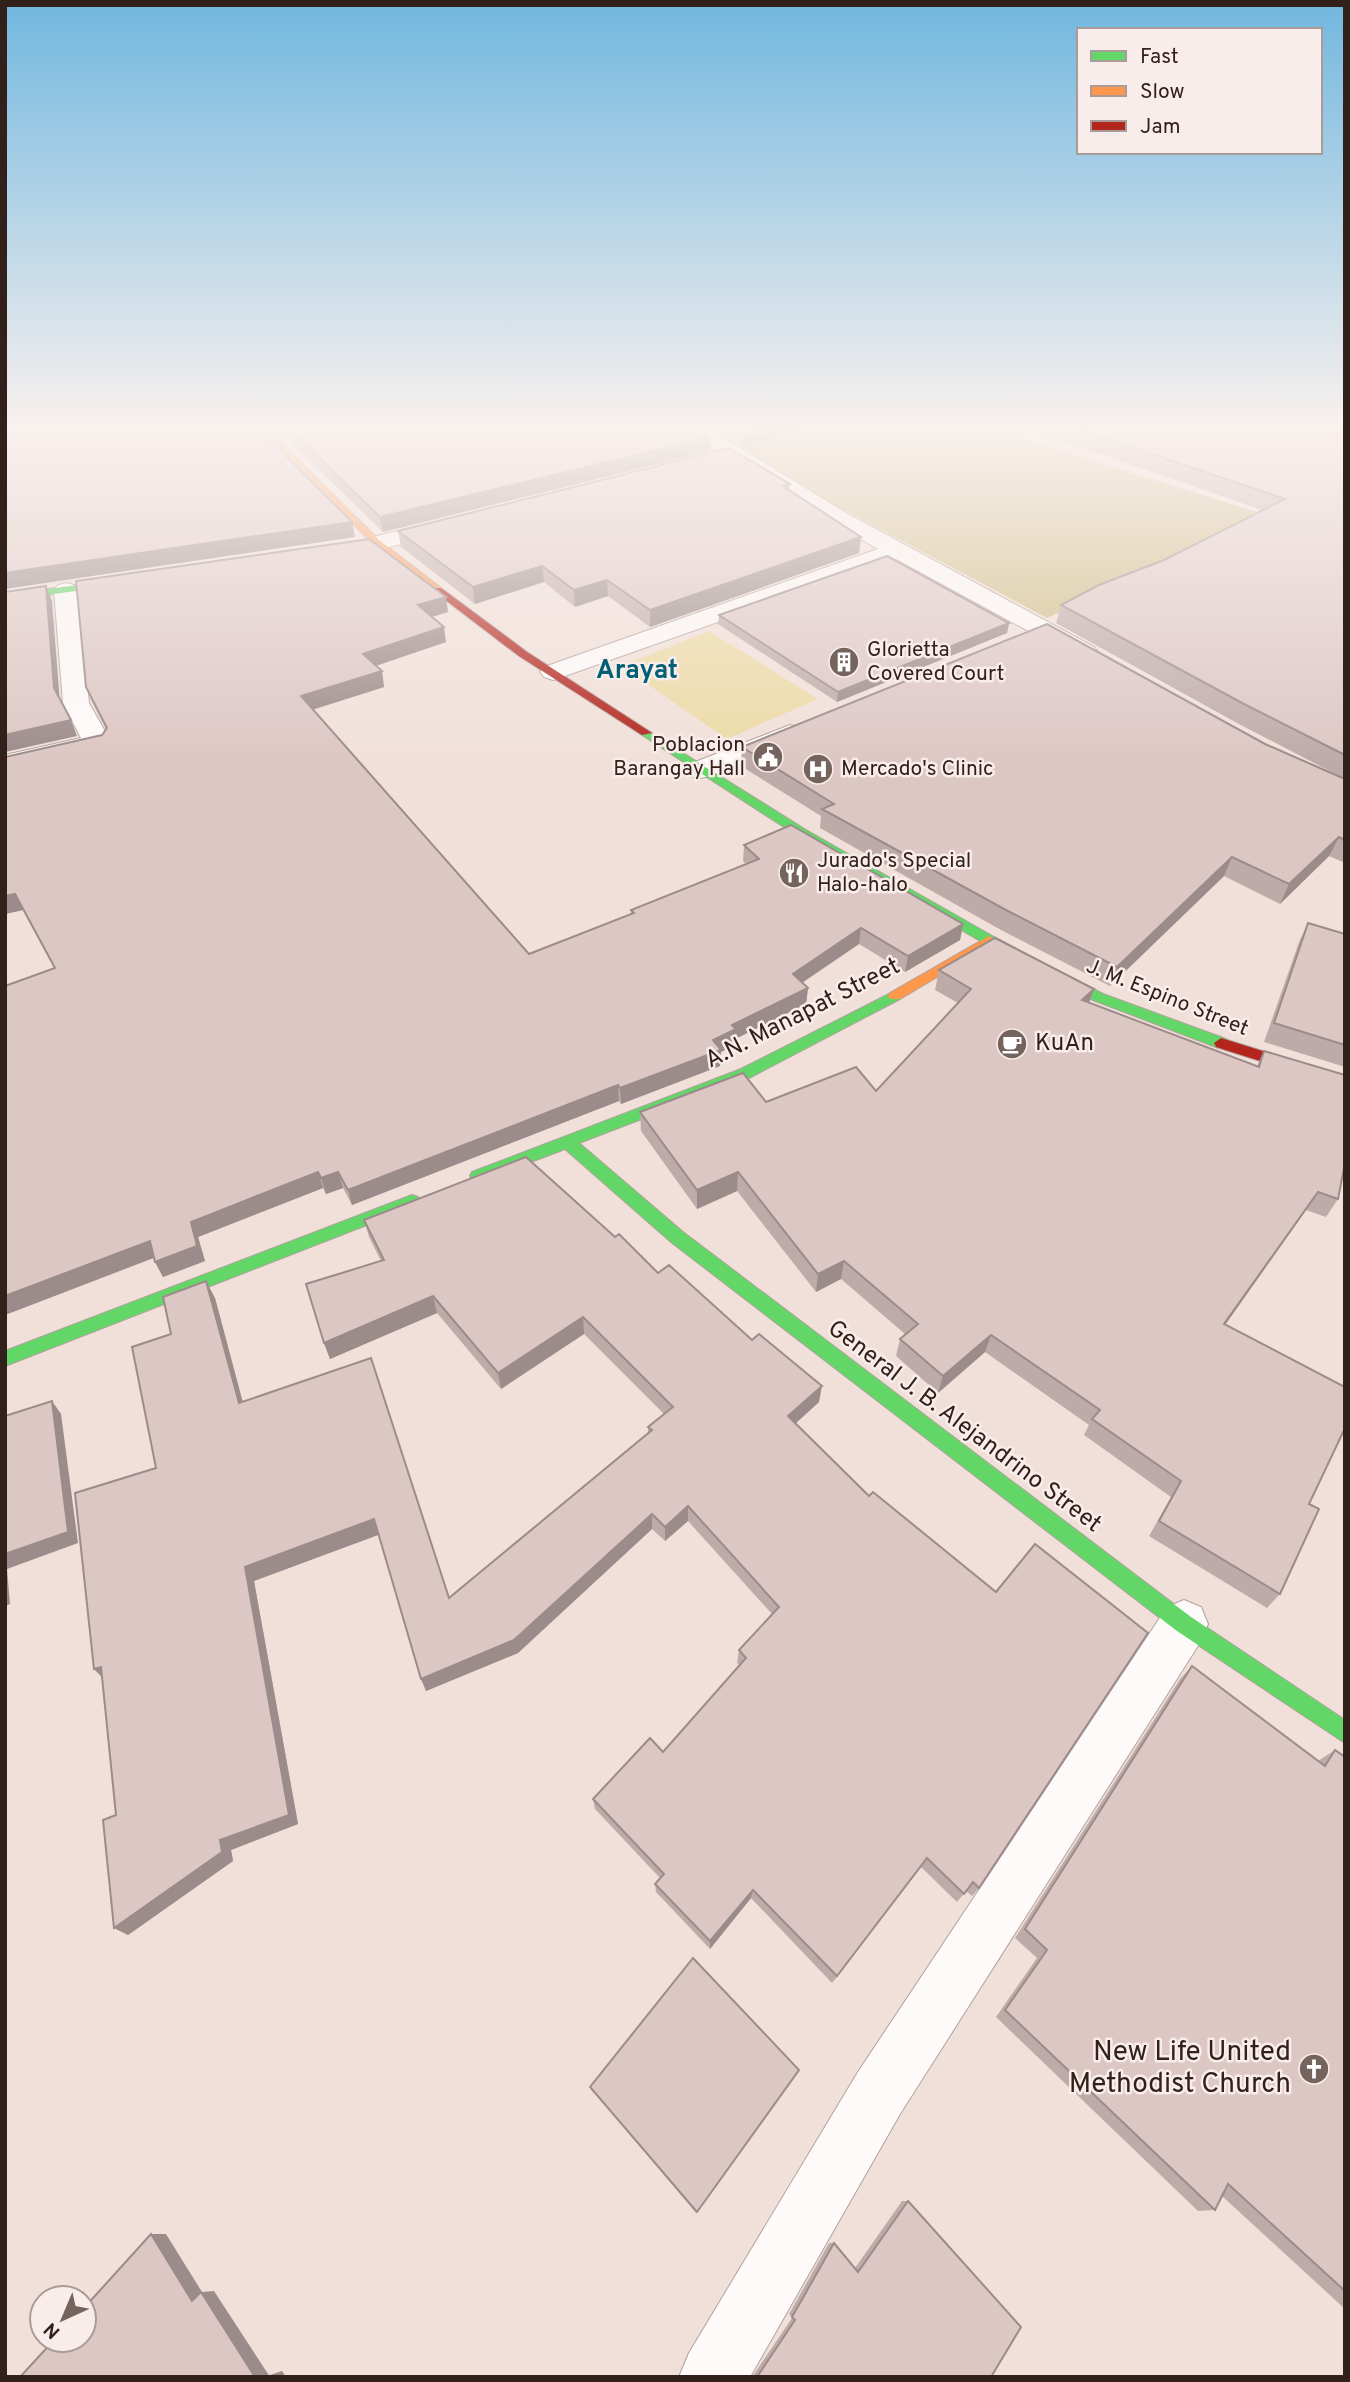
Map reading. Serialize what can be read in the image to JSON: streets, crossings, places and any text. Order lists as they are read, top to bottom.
{
  "streets": {
    "main road": ["J. M. Espino Street", "A.N. Manapat Street", "General J. B. Alejandrino Street"]
  },
  "crossings": [
    ["J. M. Espino Street", "A.N. Manapat Street"],
    ["A.N. Manapat Street", "General J. B. Alejandrino Street"]
  ],
  "districts": ["Arayat"],
  "places": {
    "building": ["Glorietta Covered Court"],
    "public building": ["Poblacion Barangay Hall"],
    "hospital": ["Mercado's Clinic"],
    "restaurant": ["Jurado's Special Halo-halo"],
    "cafe": ["KuAn"],
    "church": ["New Life United Methodist Church"]
  },
  "legend": ["Fast", "Slow", "Jam"],
  "north": "bottom left"
}
